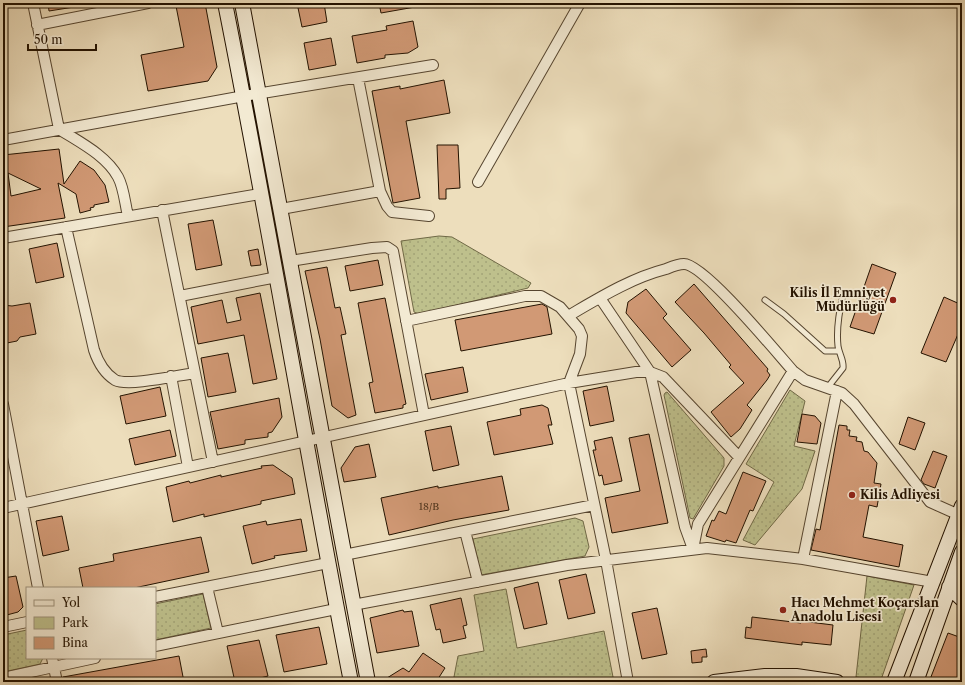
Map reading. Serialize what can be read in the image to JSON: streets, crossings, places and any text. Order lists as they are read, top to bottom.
{
  "places": ["Kilis İl Emniyet Müdürlüğü", "Kilis Adliyesi", "Hacı Mehmet Koçarslan Anadolu Lisesi"],
  "house_numbers": ["18/B"],
  "legend": ["Yol", "Park", "Bina"],
  "scale_bar": "50 m"
}
